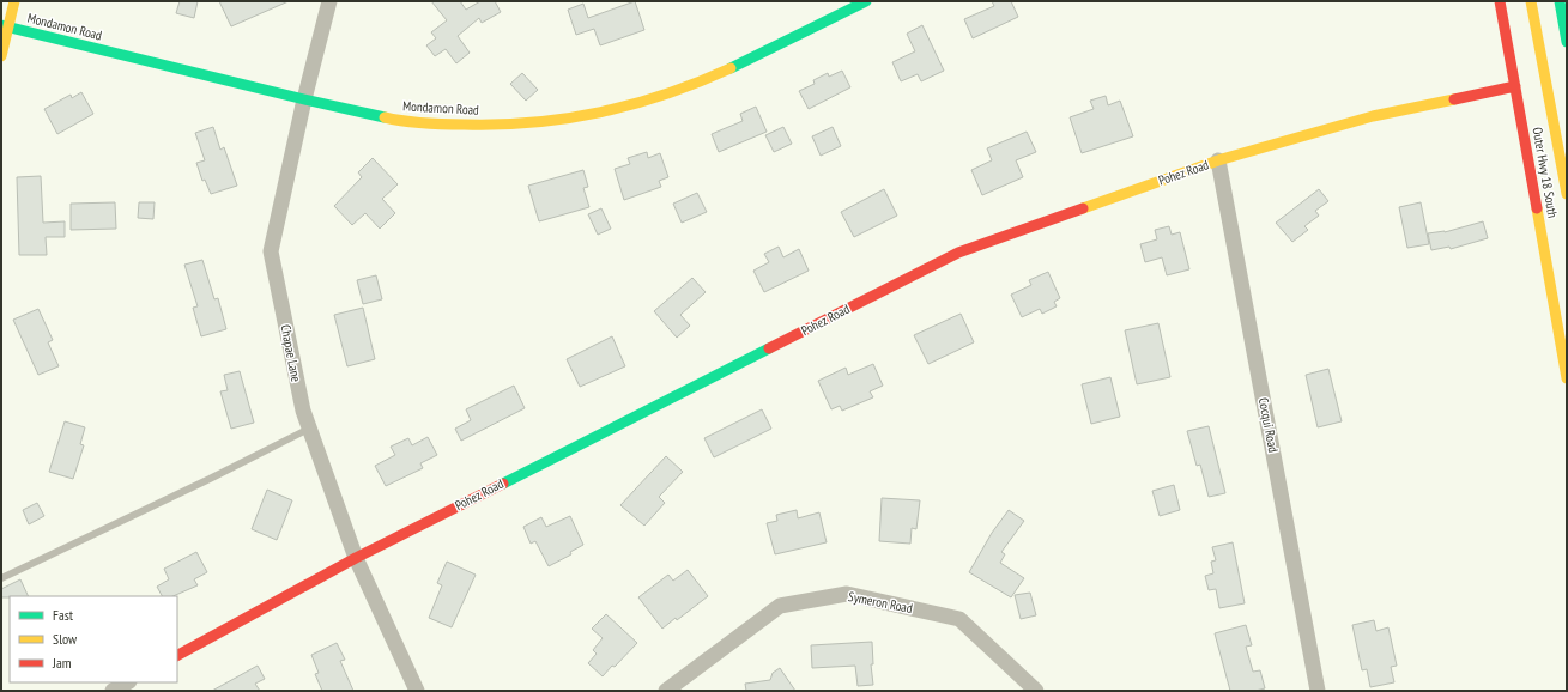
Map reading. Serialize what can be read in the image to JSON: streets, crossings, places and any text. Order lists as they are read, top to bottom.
{
  "streets": {
    "street": [
      "Mondamon Road",
      "Pohez Road",
      "Outer Hwy 18 South",
      "Chapae Lane",
      "Cocqui Road",
      "Symeron Road"
    ]
  },
  "crossings": [
    ["Mondamon Road", "Chapae Lane"],
    ["Pohez Road", "Outer Hwy 18 South"],
    ["Pohez Road", "Chapae Lane"],
    ["Pohez Road", "Cocqui Road"]
  ],
  "legend": ["Fast", "Slow", "Jam"]
}
